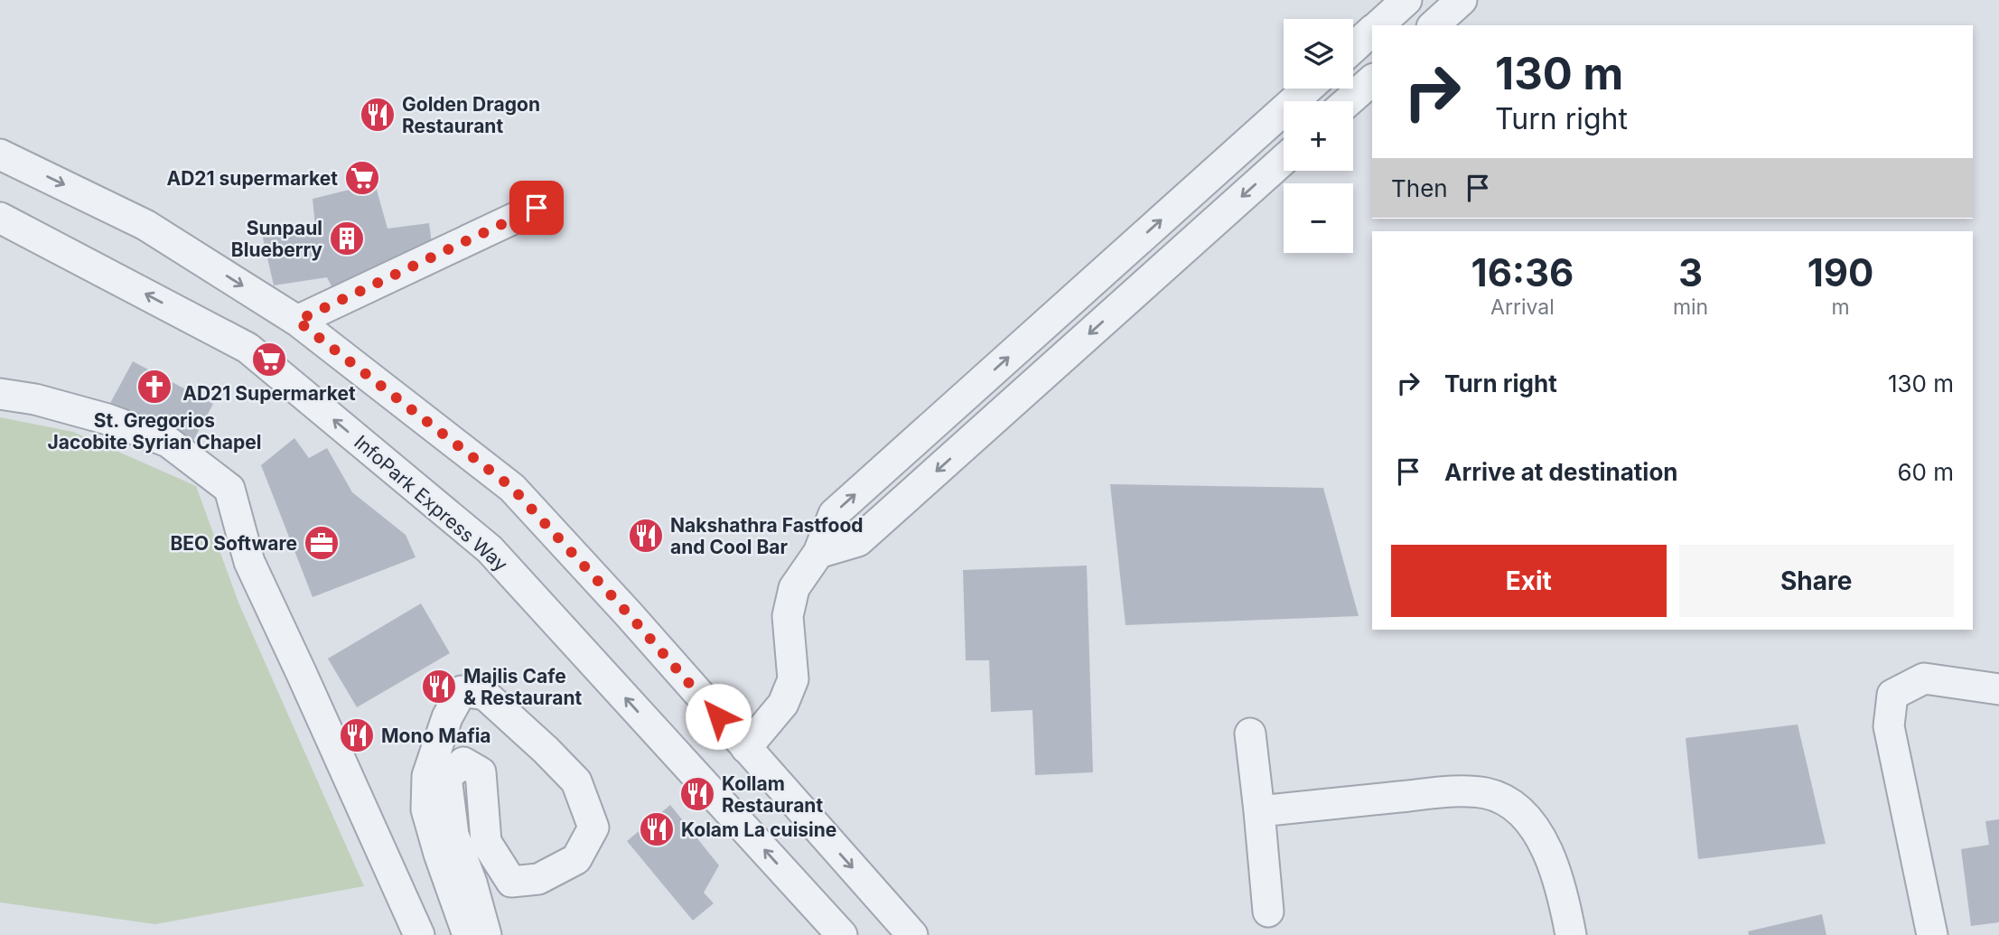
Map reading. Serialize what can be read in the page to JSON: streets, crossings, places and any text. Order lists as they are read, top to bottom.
{
  "streets": {
    "street": ["InfoPark Express Way"]
  },
  "places": {
    "restaurant": [
      "Golden Dragon Restaurant",
      "Nakshathra Fastfood and Cool Bar",
      "Majlis Cafe & Restaurant",
      "Mono Mafia",
      "Kollam Restaurant",
      "Kolam La cuisine"
    ],
    "supermarket": ["AD21 supermarket", "AD21 Supermarket"],
    "building": ["Sunpaul Blueberry"],
    "church": ["St. Gregorios Jacobite Syrian Chapel"],
    "office": ["BEO Software"]
  },
  "page": {
    "map_buttons": ["+", "−"],
    "turn": ["130 m", "Turn right"],
    "then": "Then",
    "eta": [
      "16:36",
      "Arrival",
      "3",
      "min",
      "190",
      "m"
    ],
    "list": [
      {
        "name": "Turn right",
        "value": "130 m"
      },
      {
        "name": "Arrive at destination",
        "value": "60 m"
      }
    ],
    "buttons": ["Exit", "Share"]
  }
}
